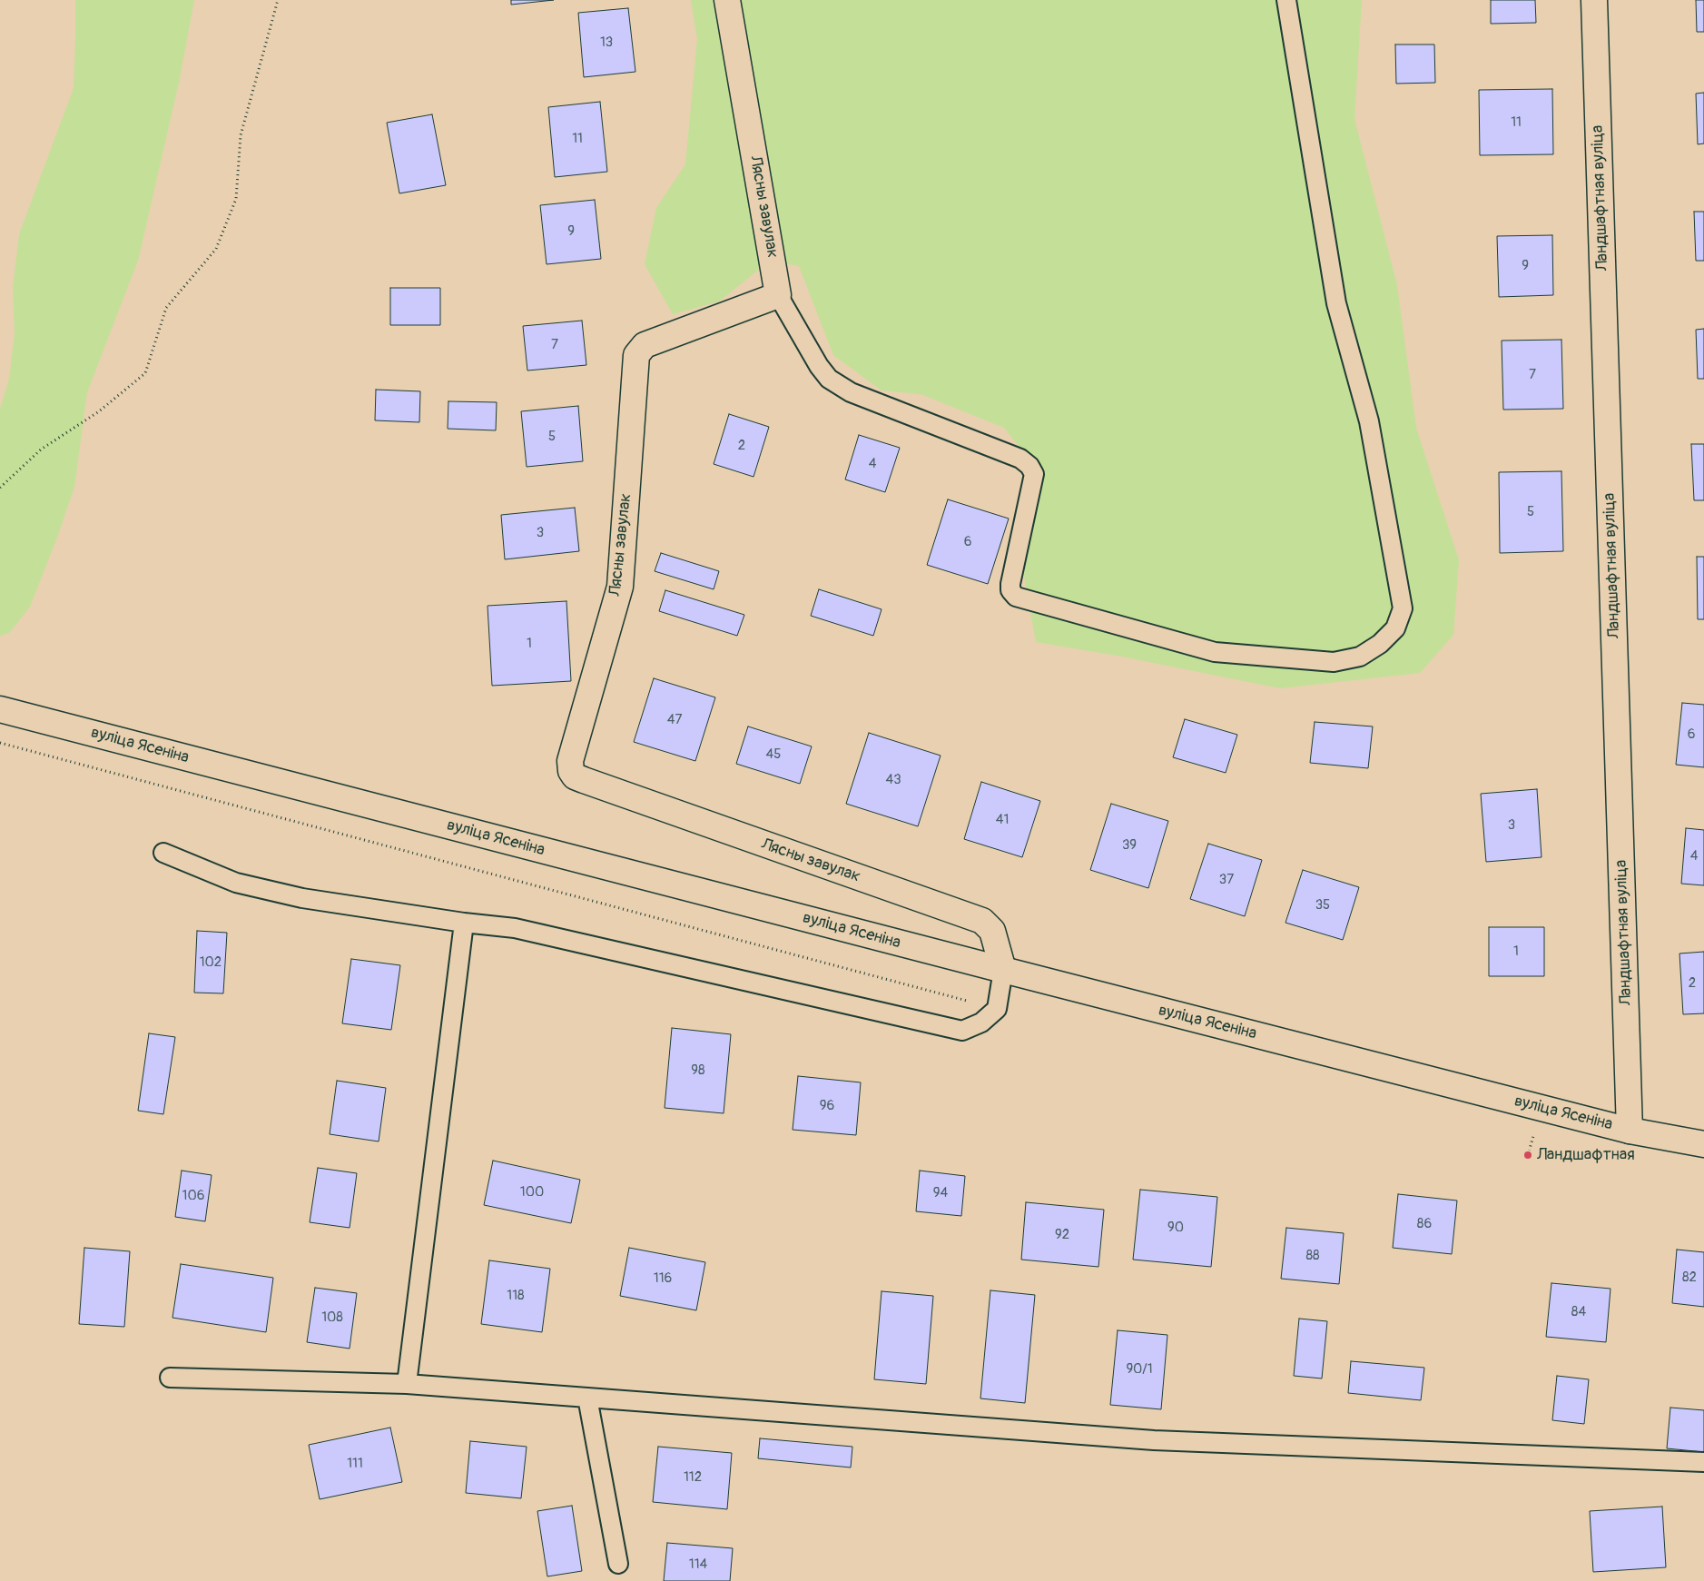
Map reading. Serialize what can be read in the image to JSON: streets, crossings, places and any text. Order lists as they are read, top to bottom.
{
  "streets": {
    "street": ["Ландшафтная вуліца", "Лясны завулак", "вуліца Ясеніна"]
  },
  "crossings": [
    ["Ландшафтная вуліца", "вуліца Ясеніна"],
    ["Лясны завулак", "вуліца Ясеніна"]
  ],
  "places": ["Ландшафтная"],
  "house_numbers": [
    "13",
    "11",
    "11",
    "9",
    "9",
    "7",
    "7",
    "5",
    "2",
    "4",
    "5",
    "3",
    "6",
    "1",
    "47",
    "6",
    "45",
    "43",
    "41",
    "3",
    "39",
    "4",
    "37",
    "35",
    "1",
    "102",
    "2",
    "98",
    "96",
    "100",
    "94",
    "106",
    "86",
    "90",
    "92",
    "88",
    "82",
    "116",
    "118",
    "84",
    "108",
    "90/1",
    "111",
    "112",
    "114"
  ]
}
